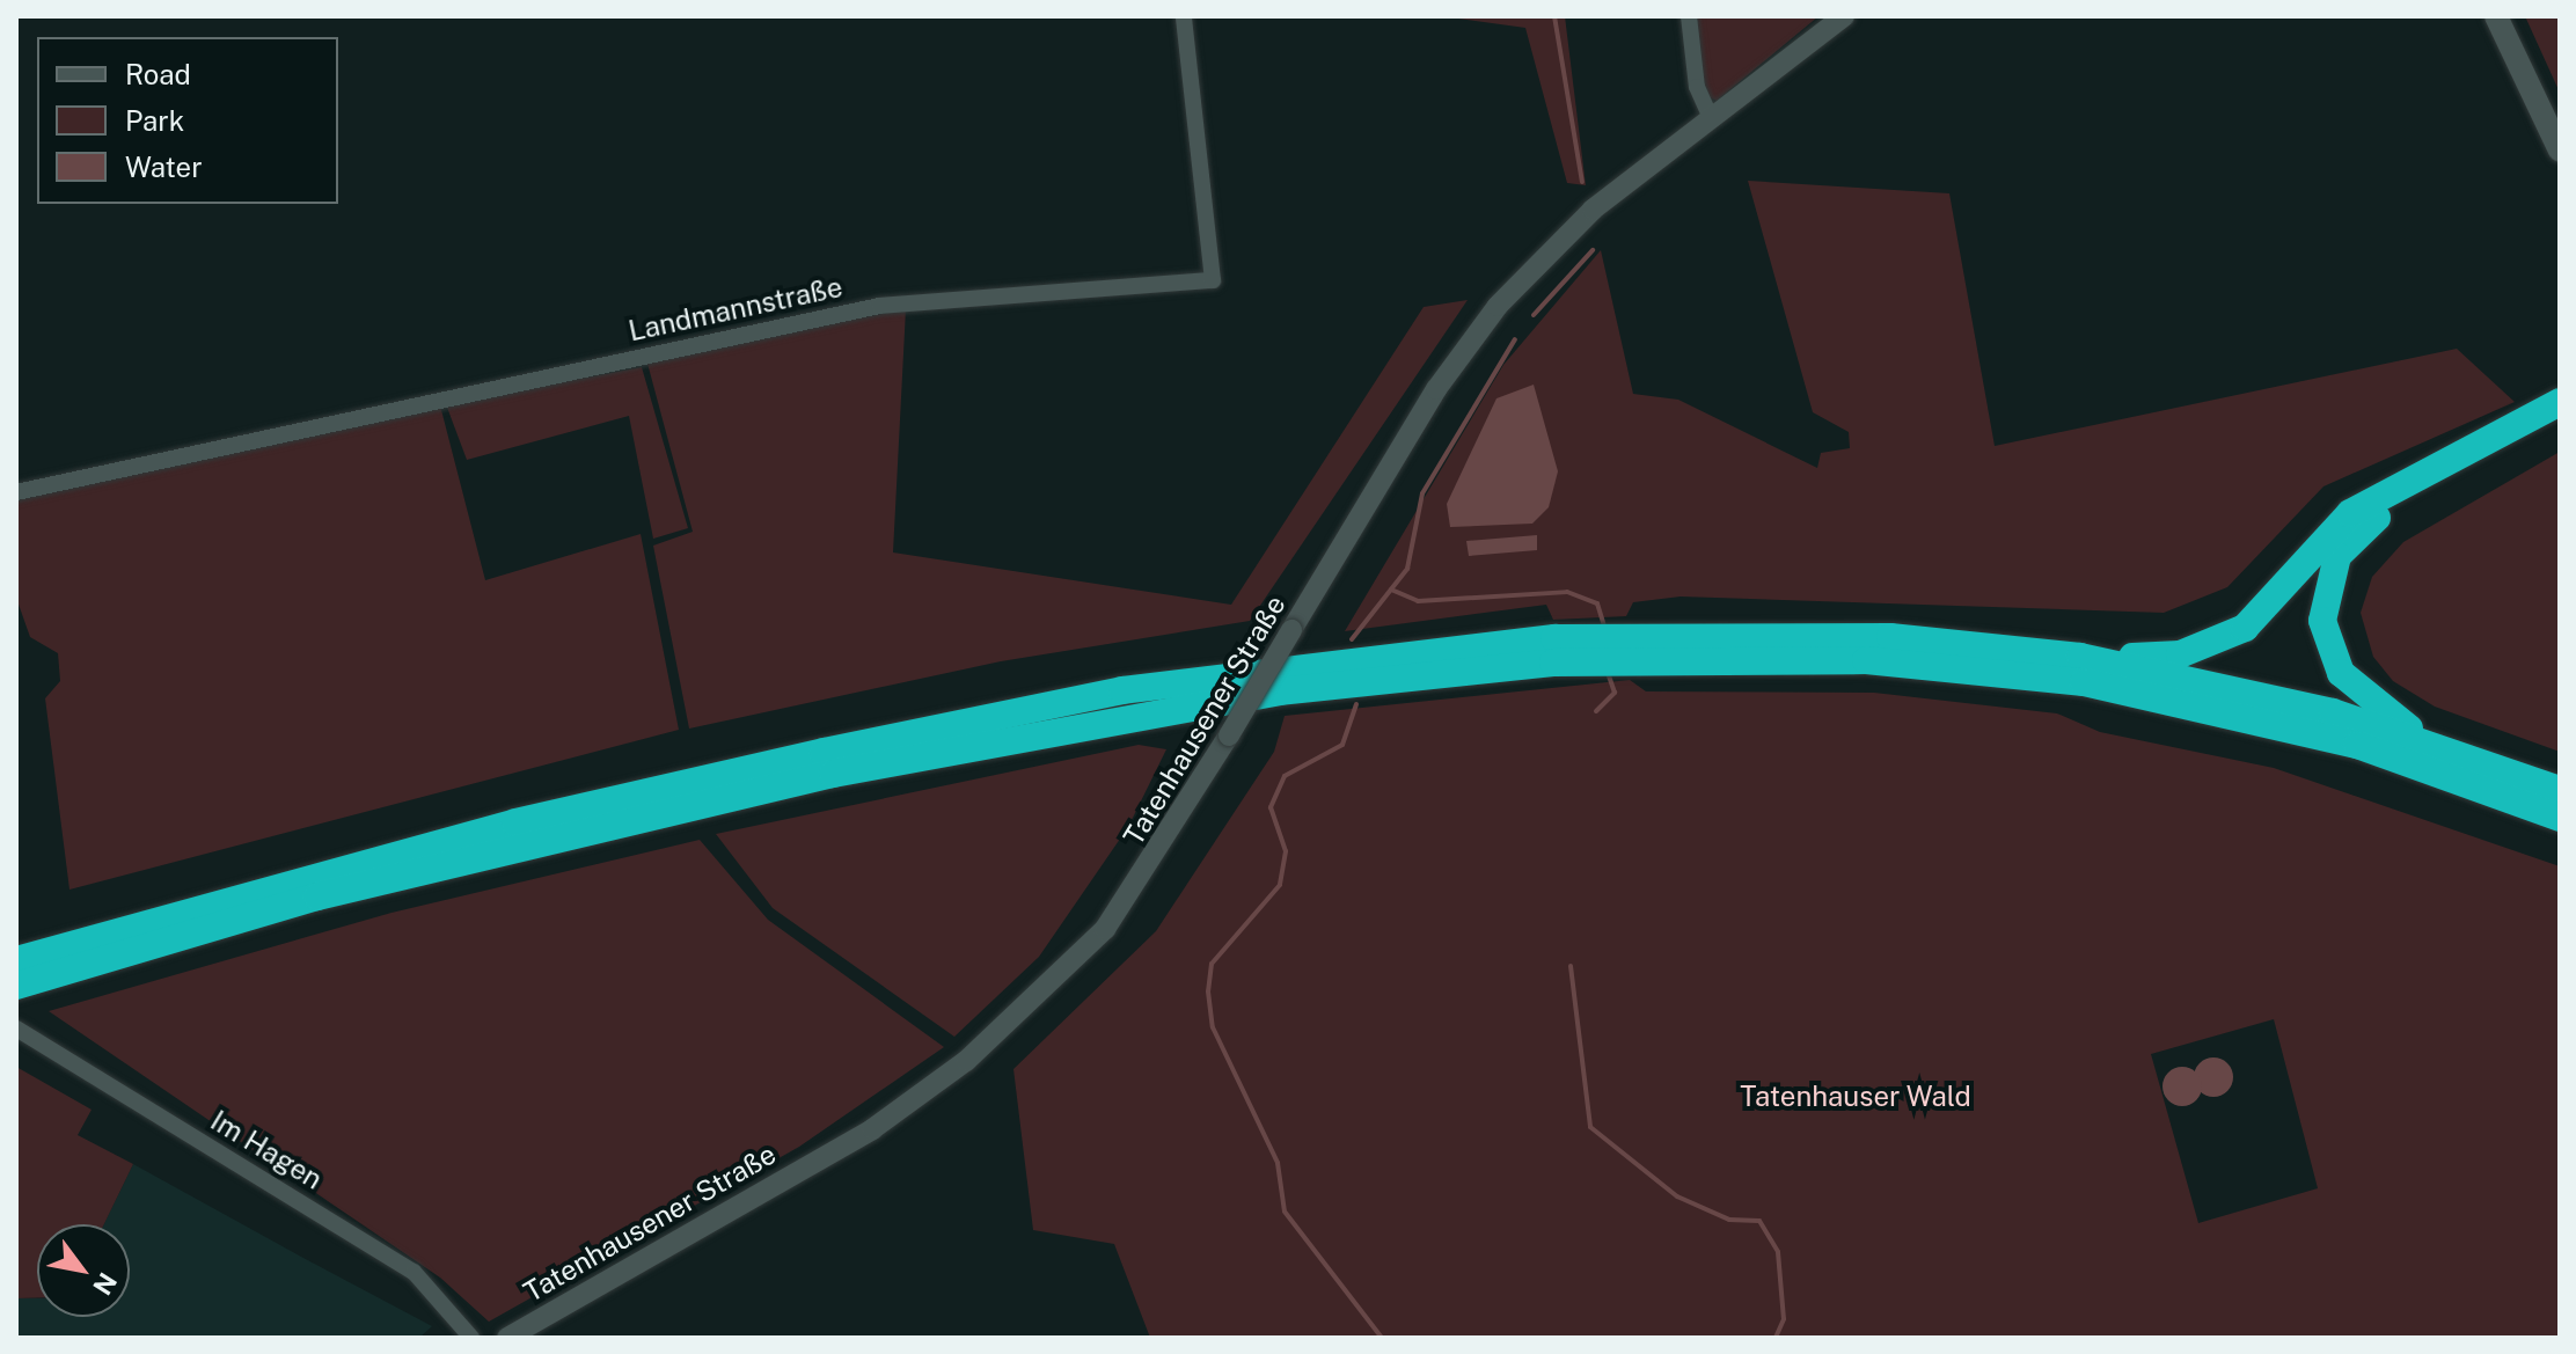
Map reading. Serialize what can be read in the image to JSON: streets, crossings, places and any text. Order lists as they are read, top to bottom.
{
  "streets": {
    "street": ["Landmannstraße", "Tatenhausener Straße", "Im Hagen"]
  },
  "parks": ["Tatenhauser Wald"],
  "legend": ["Road", "Park", "Water"],
  "north": "bottom right"
}
